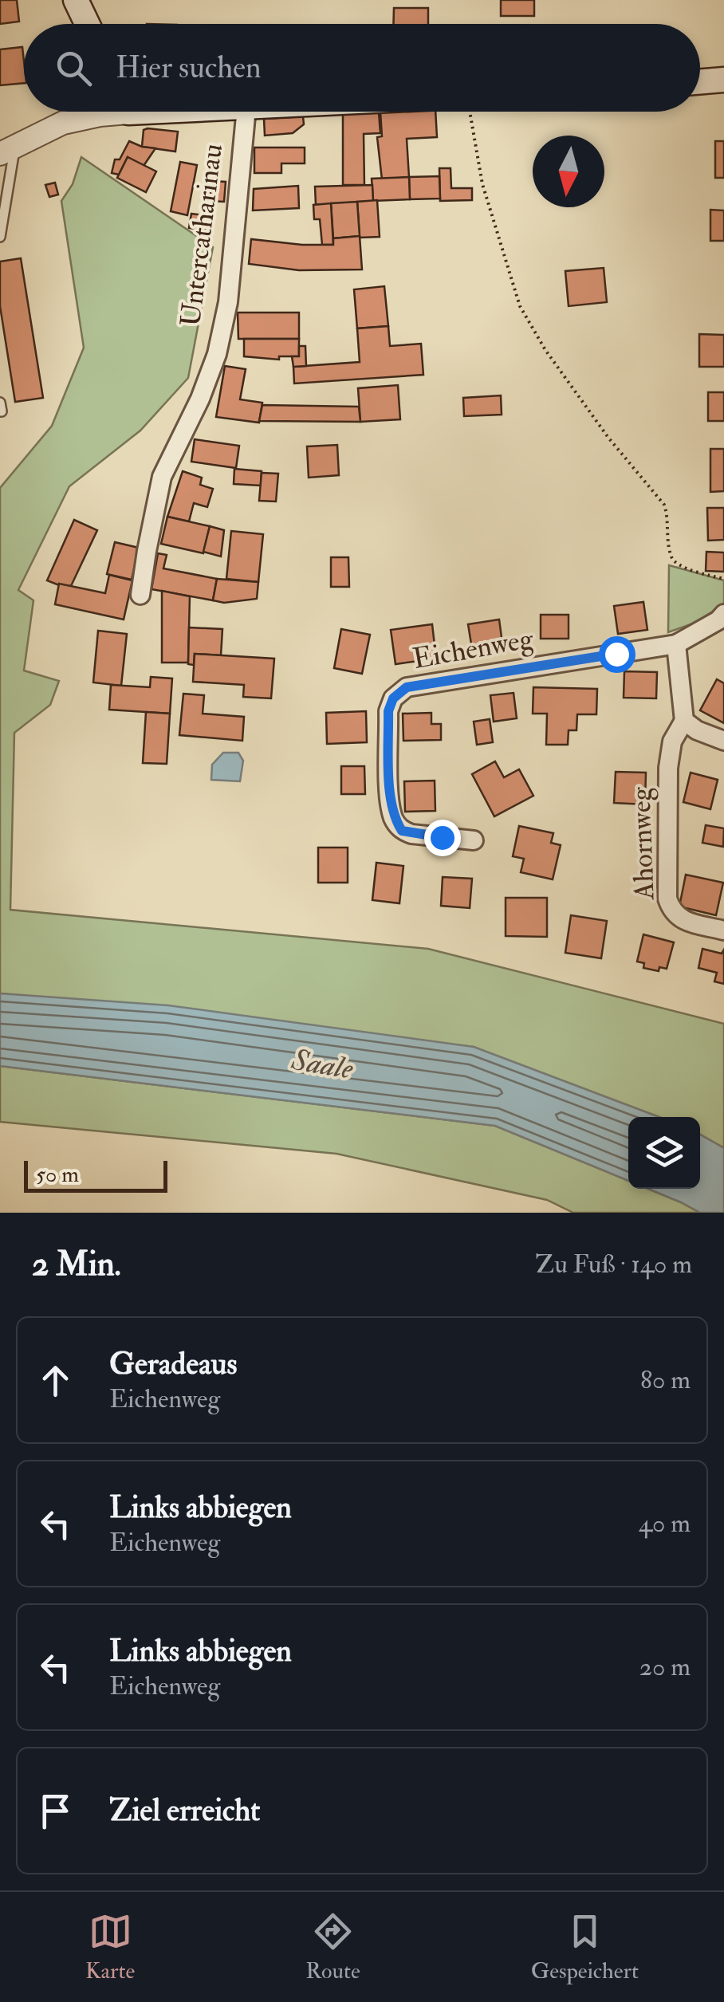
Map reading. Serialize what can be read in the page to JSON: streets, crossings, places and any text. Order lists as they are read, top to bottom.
{
  "streets": {
    "street": ["Untercatharinau", "Eichenweg", "Ahornweg"]
  },
  "water": ["Saale"],
  "scale_bar": "50 m",
  "north": "bottom",
  "page": {
    "search": "Hier suchen",
    "scale": "50 m",
    "heading": ["2 Min.", "Zu Fuß · 140 m"],
    "list": [
      ["Geradeaus", "Eichenweg", "80 m"],
      ["Links abbiegen", "Eichenweg", "40 m"],
      ["Links abbiegen", "Eichenweg", "20 m"],
      "Ziel erreicht"
    ],
    "nav": ["Karte", "Route", "Gespeichert"]
  }
}
